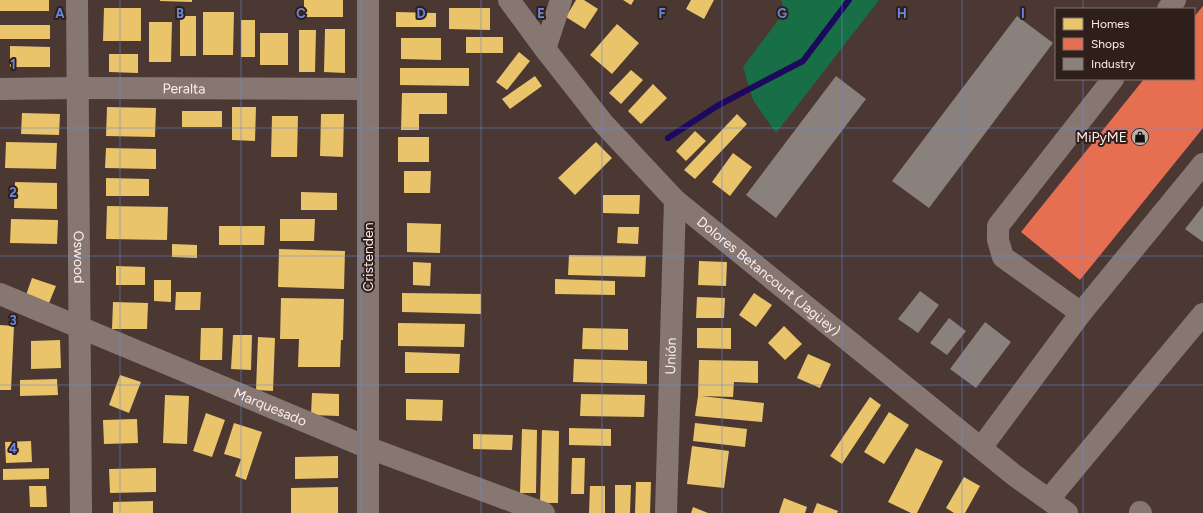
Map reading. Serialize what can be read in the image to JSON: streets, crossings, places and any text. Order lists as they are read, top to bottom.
{
  "streets": {
    "street": [
      "Peralta",
      "Oswood",
      "Cristenden",
      "Dolores Betancourt (Jagüey)",
      "Unión",
      "Marquesado"
    ]
  },
  "crossings": [
    ["Peralta", "Oswood"],
    ["Peralta", "Cristenden"],
    ["Oswood", "Marquesado"],
    ["Cristenden", "Marquesado"],
    ["Dolores Betancourt (Jagüey)", "Unión"]
  ],
  "places": {
    "shop": ["MiPyME"]
  },
  "legend": ["Homes", "Shops", "Industry"],
  "grid": {
    "columns": [
      "A",
      "B",
      "C",
      "D",
      "E",
      "F",
      "G",
      "H",
      "I"
    ],
    "rows": [
      "1",
      "2",
      "3",
      "4"
    ]
  }
}
